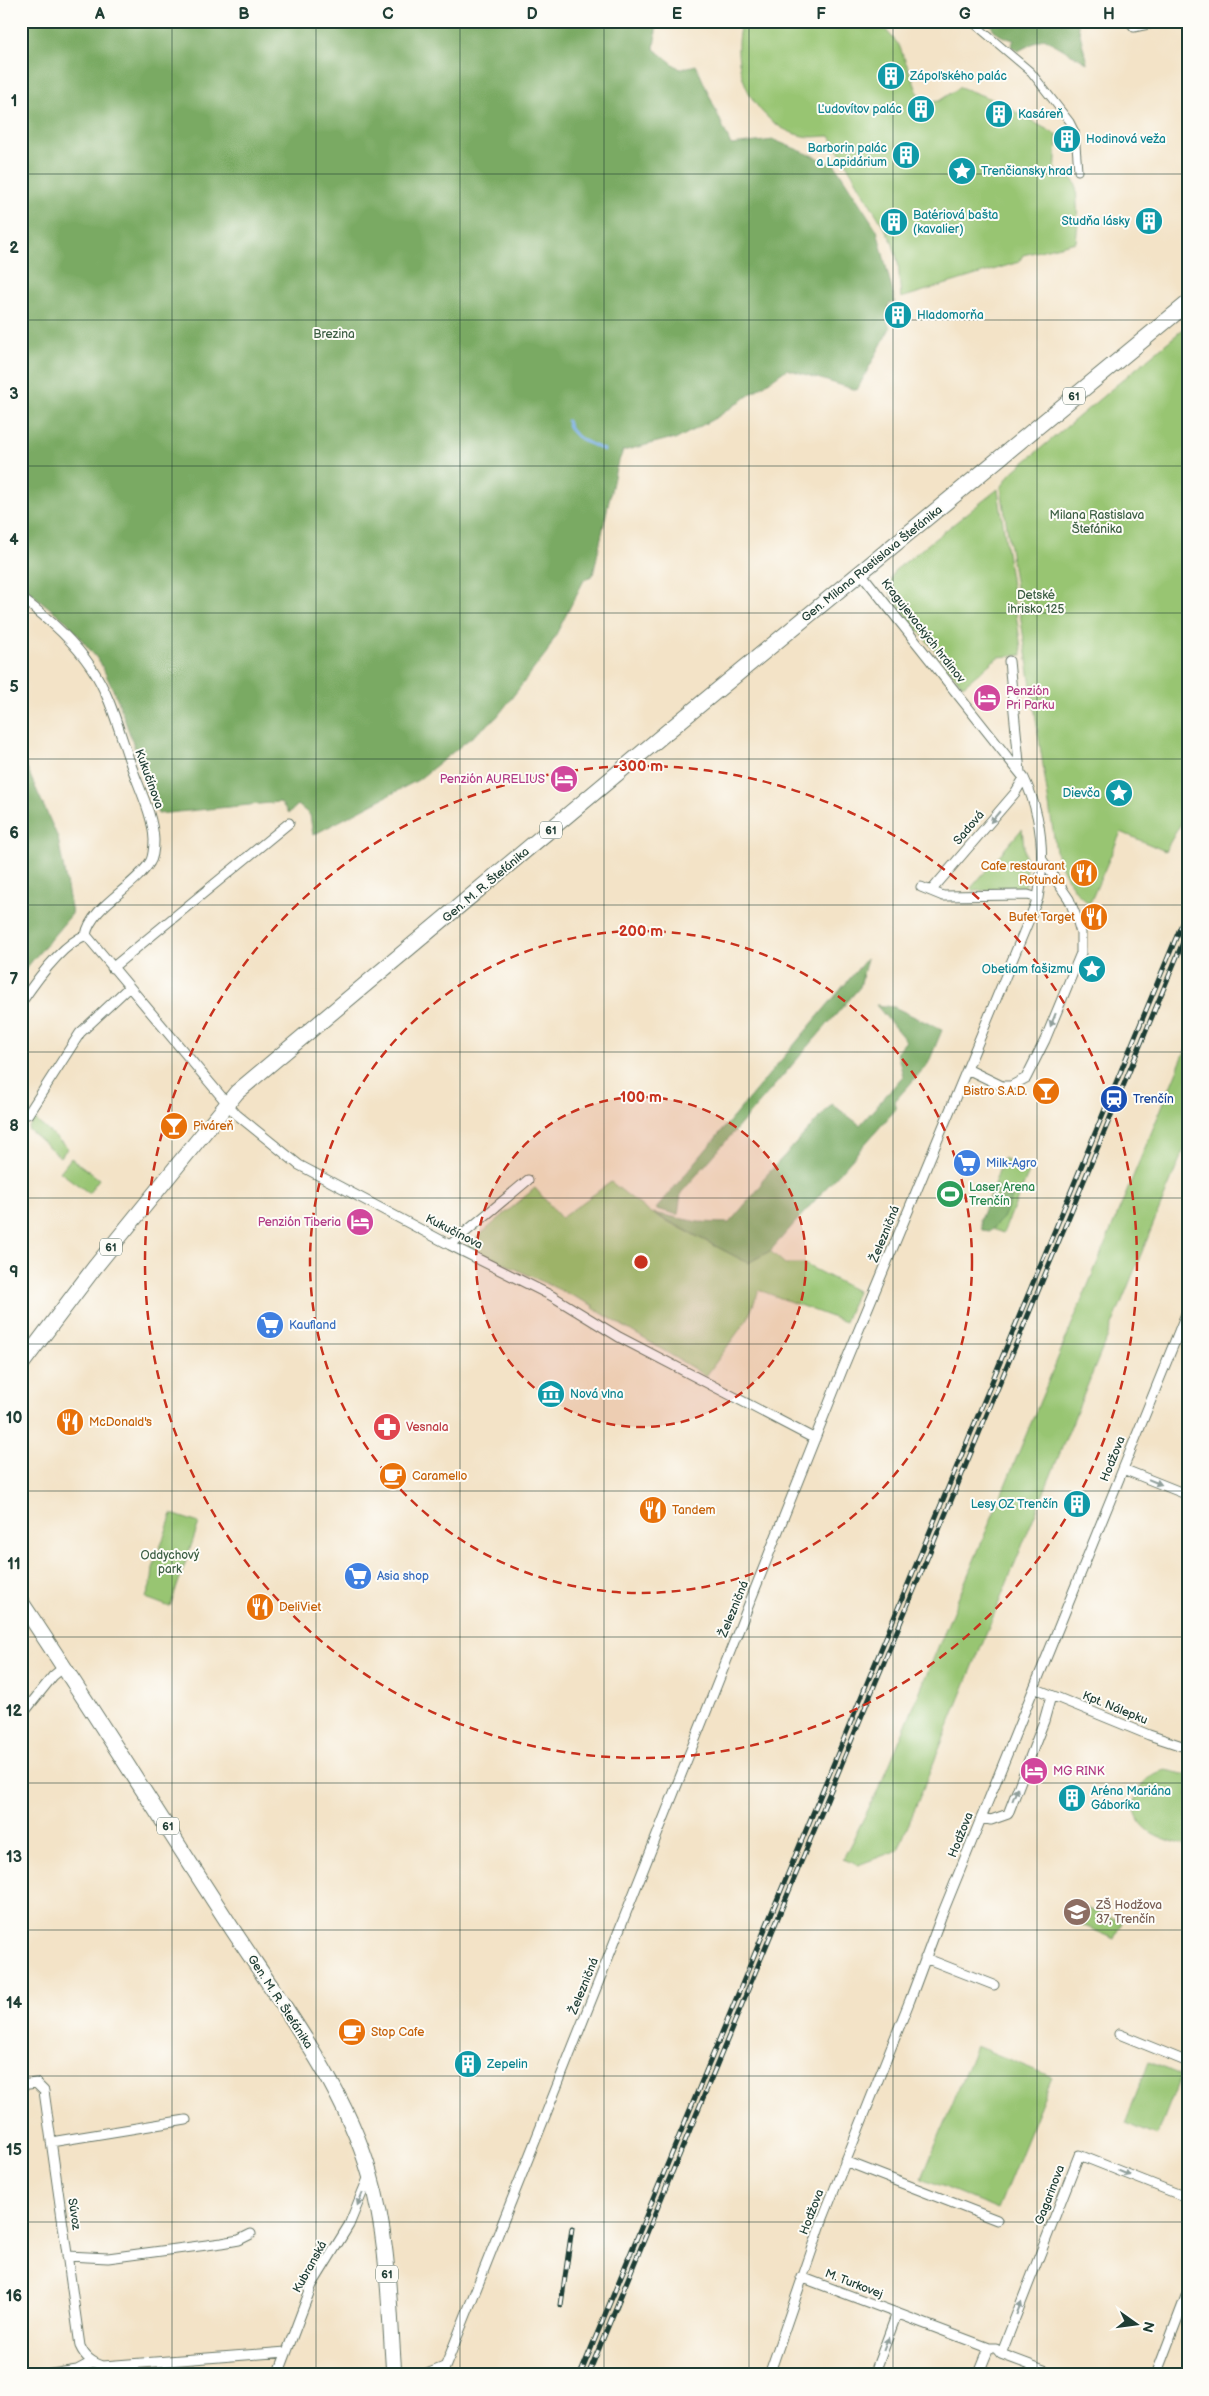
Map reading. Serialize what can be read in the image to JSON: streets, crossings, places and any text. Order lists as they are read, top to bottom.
{
  "streets": {
    "main road": ["61", "Gen. Milana Rastislava Štefánika", "Gen. M. R. Štefánika"],
    "street": [
      "Kragujevackých hrdinov",
      "Kukučínova",
      "Sadová",
      "Železničná",
      "Hodžova",
      "Kpt. Nálepku",
      "Gagarinova",
      "Súvoz",
      "Kubranská",
      "M. Turkovej"
    ]
  },
  "crossings": [
    ["61", "Kukučínova"],
    ["61", "Gen. M. R. Štefánika"],
    ["Gen. Milana Rastislava Štefánika", "Kragujevackých hrdinov"],
    ["Gen. Milana Rastislava Štefánika", "Gen. M. R. Štefánika"],
    ["Kragujevackých hrdinov", "Sadová"],
    ["Kragujevackých hrdinov", "Železničná"],
    ["Kukučínova", "Gen. M. R. Štefánika"],
    ["Kukučínova", "Železničná"],
    ["Gen. M. R. Štefánika", "Kubranská"],
    ["Hodžova", "Kpt. Nálepku"],
    ["Hodžova", "M. Turkovej"],
    ["Gagarinova", "M. Turkovej"]
  ],
  "one_way": ["Sadová", "Kubranská"],
  "parks": [
    "Brezina",
    "Milana Rastislava Štefánika",
    "Detské ihrisko 125",
    "Oddychový park"
  ],
  "places": {
    "building": [
      "Zápoľského palác",
      "Ľudovítov palác",
      "Kasáreň",
      "Hodinová veža",
      "Barborin palác a Lapidárium",
      "Studňa lásky",
      "Batériová bašta (kavalier)",
      "Hladomorňa",
      "Lesy OZ Trenčín",
      "Aréna Mariána Gáboríka",
      "Zepelin"
    ],
    "place": ["Trenčiansky hrad", "Dievča", "Obetiam fašizmu"],
    "hotel": [
      "Penzión Pri Parku",
      "Penzión AURELIUS",
      "Penzión Tiberia",
      "MG RINK"
    ],
    "restaurant": [
      "Cafe restaurant Rotunda",
      "Bufet Target",
      "McDonald's",
      "Tandem",
      "DeliViet"
    ],
    "bar": ["Bistro S.A.D.", "Piváreň"],
    "station": ["Trenčín"],
    "supermarket": ["Milk-Agro", "Kaufland", "Asia shop"],
    "sports": ["Laser Arena Trenčín"],
    "museum": ["Nová vlna"],
    "pharmacy": ["Vesnala"],
    "cafe": ["Caramello", "Stop Cafe"],
    "school or university": ["ZŠ Hodžova 37, Trenčín"]
  },
  "north": "right",
  "grid": {
    "columns": [
      "A",
      "B",
      "C",
      "D",
      "E",
      "F",
      "G",
      "H"
    ],
    "rows": [
      "1",
      "2",
      "3",
      "4",
      "5",
      "6",
      "7",
      "8",
      "9",
      "10",
      "11",
      "12",
      "13",
      "14",
      "15",
      "16"
    ]
  },
  "rings": ["300 m", "200 m", "100 m"]
}
